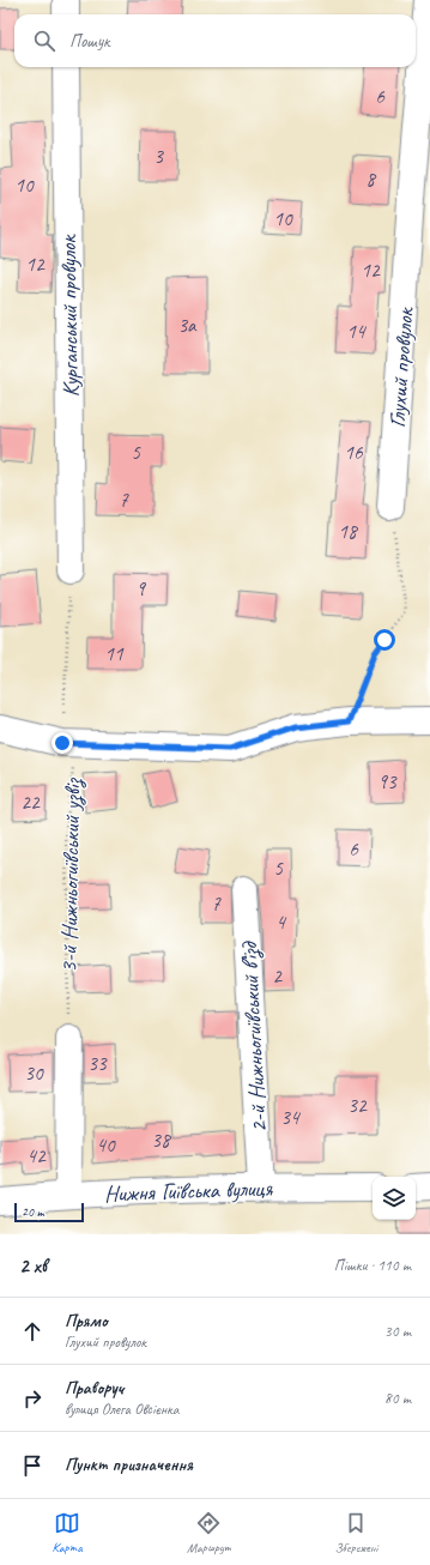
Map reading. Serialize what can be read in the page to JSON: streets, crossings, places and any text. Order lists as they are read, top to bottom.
{
  "streets": {
    "street": [
      "Курганський провулок",
      "Глухий провулок",
      "2-й Нижньогиївський в’їзд",
      "Нижня Гиївська вулиця"
    ],
    "path": ["3-й Нижньогиївський узвіз"]
  },
  "crossings": [
    ["Курганський провулок", "3-й Нижньогиївський узвіз"],
    ["2-й Нижньогиївський в’їзд", "Нижня Гиївська вулиця"]
  ],
  "house_numbers": [
    "6",
    "3",
    "8",
    "10",
    "10",
    "12",
    "12",
    "3а",
    "14",
    "5",
    "16",
    "7",
    "18",
    "9",
    "11",
    "93",
    "22",
    "6",
    "5",
    "7",
    "4",
    "2",
    "33",
    "30",
    "32",
    "34",
    "38",
    "40",
    "42"
  ],
  "scale_bar": "20 m",
  "page": {
    "search": "Пошук",
    "scale": "20 m",
    "heading": ["2 хв", "Пішки · 110 m"],
    "list": [
      ["Прямо", "Глухий провулок", "30 m"],
      ["Праворуч", "вулиця Олега Овсієнка", "80 m"],
      "Пункт призначення"
    ],
    "nav": ["Карта", "Маршрут", "Збережені"]
  }
}
